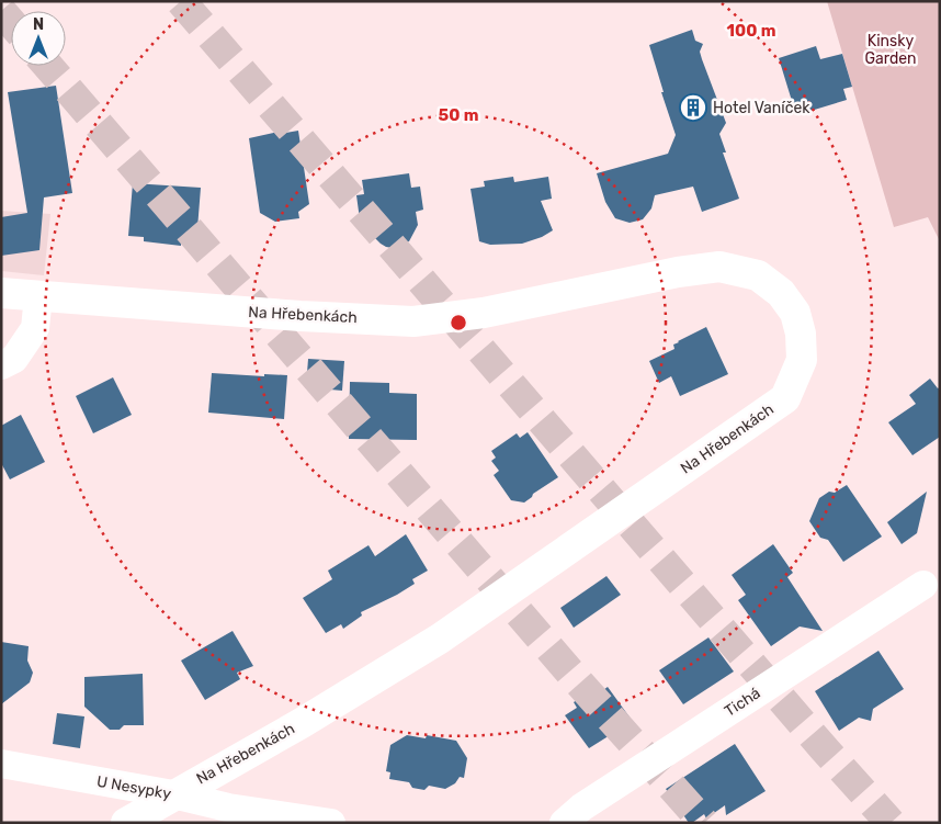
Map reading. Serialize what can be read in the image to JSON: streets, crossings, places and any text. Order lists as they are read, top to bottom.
{
  "streets": {
    "street": ["Na Hřebenkách", "Tichá", "U Nesypky"]
  },
  "crossings": [
    ["Na Hřebenkách", "U Nesypky"]
  ],
  "parks": ["Kinsky Garden"],
  "places": {
    "building": ["Hotel Vaníček"]
  },
  "north": "top",
  "rings": ["100 m", "50 m"]
}
